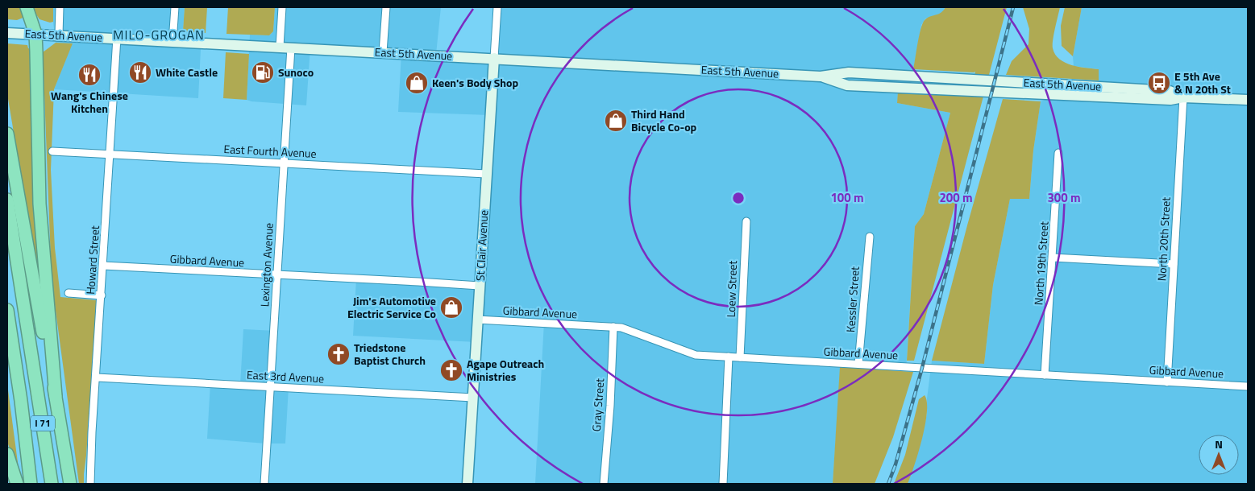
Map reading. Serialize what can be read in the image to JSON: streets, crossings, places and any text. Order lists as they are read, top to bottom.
{
  "streets": {
    "highway": ["I 71"],
    "main road": ["East 5th Avenue", "St Clair Avenue"],
    "street": [
      "East Fourth Avenue",
      "North 20th Street",
      "Howard Street",
      "Gibbard Avenue",
      "North 19th Street",
      "Lexington Avenue",
      "Loew Street",
      "Kessler Street",
      "East 3rd Avenue",
      "Gray Street"
    ]
  },
  "crossings": [
    ["East 5th Avenue", "North 20th Street"],
    ["East 5th Avenue", "St Clair Avenue"],
    ["East 5th Avenue", "Howard Street"],
    ["East 5th Avenue", "Lexington Avenue"],
    ["East Fourth Avenue", "St Clair Avenue"],
    ["East Fourth Avenue", "Howard Street"],
    ["East Fourth Avenue", "Lexington Avenue"],
    ["North 20th Street", "Gibbard Avenue"],
    ["St Clair Avenue", "Gibbard Avenue"],
    ["St Clair Avenue", "East 3rd Avenue"],
    ["Howard Street", "Gibbard Avenue"],
    ["Howard Street", "East 3rd Avenue"],
    ["Gibbard Avenue", "North 19th Street"],
    ["Gibbard Avenue", "Lexington Avenue"],
    ["Gibbard Avenue", "Loew Street"],
    ["Gibbard Avenue", "Kessler Street"],
    ["Gibbard Avenue", "Gray Street"],
    ["Lexington Avenue", "East 3rd Avenue"]
  ],
  "districts": ["MILO-GROGAN"],
  "places": {
    "restaurant": ["White Castle", "Wang's Chinese Kitchen"],
    "fuel station": ["Sunoco"],
    "shop": ["Keen's Body Shop", "Third Hand Bicycle Co-op", "Jim's Automotive Electric Service Co"],
    "bus stop": ["E 5th Ave & N 20th St"],
    "church": ["Triedstone Baptist Church", "Agape Outreach Ministries"]
  },
  "north": "top",
  "rings": ["100 m", "200 m", "300 m"]
}
